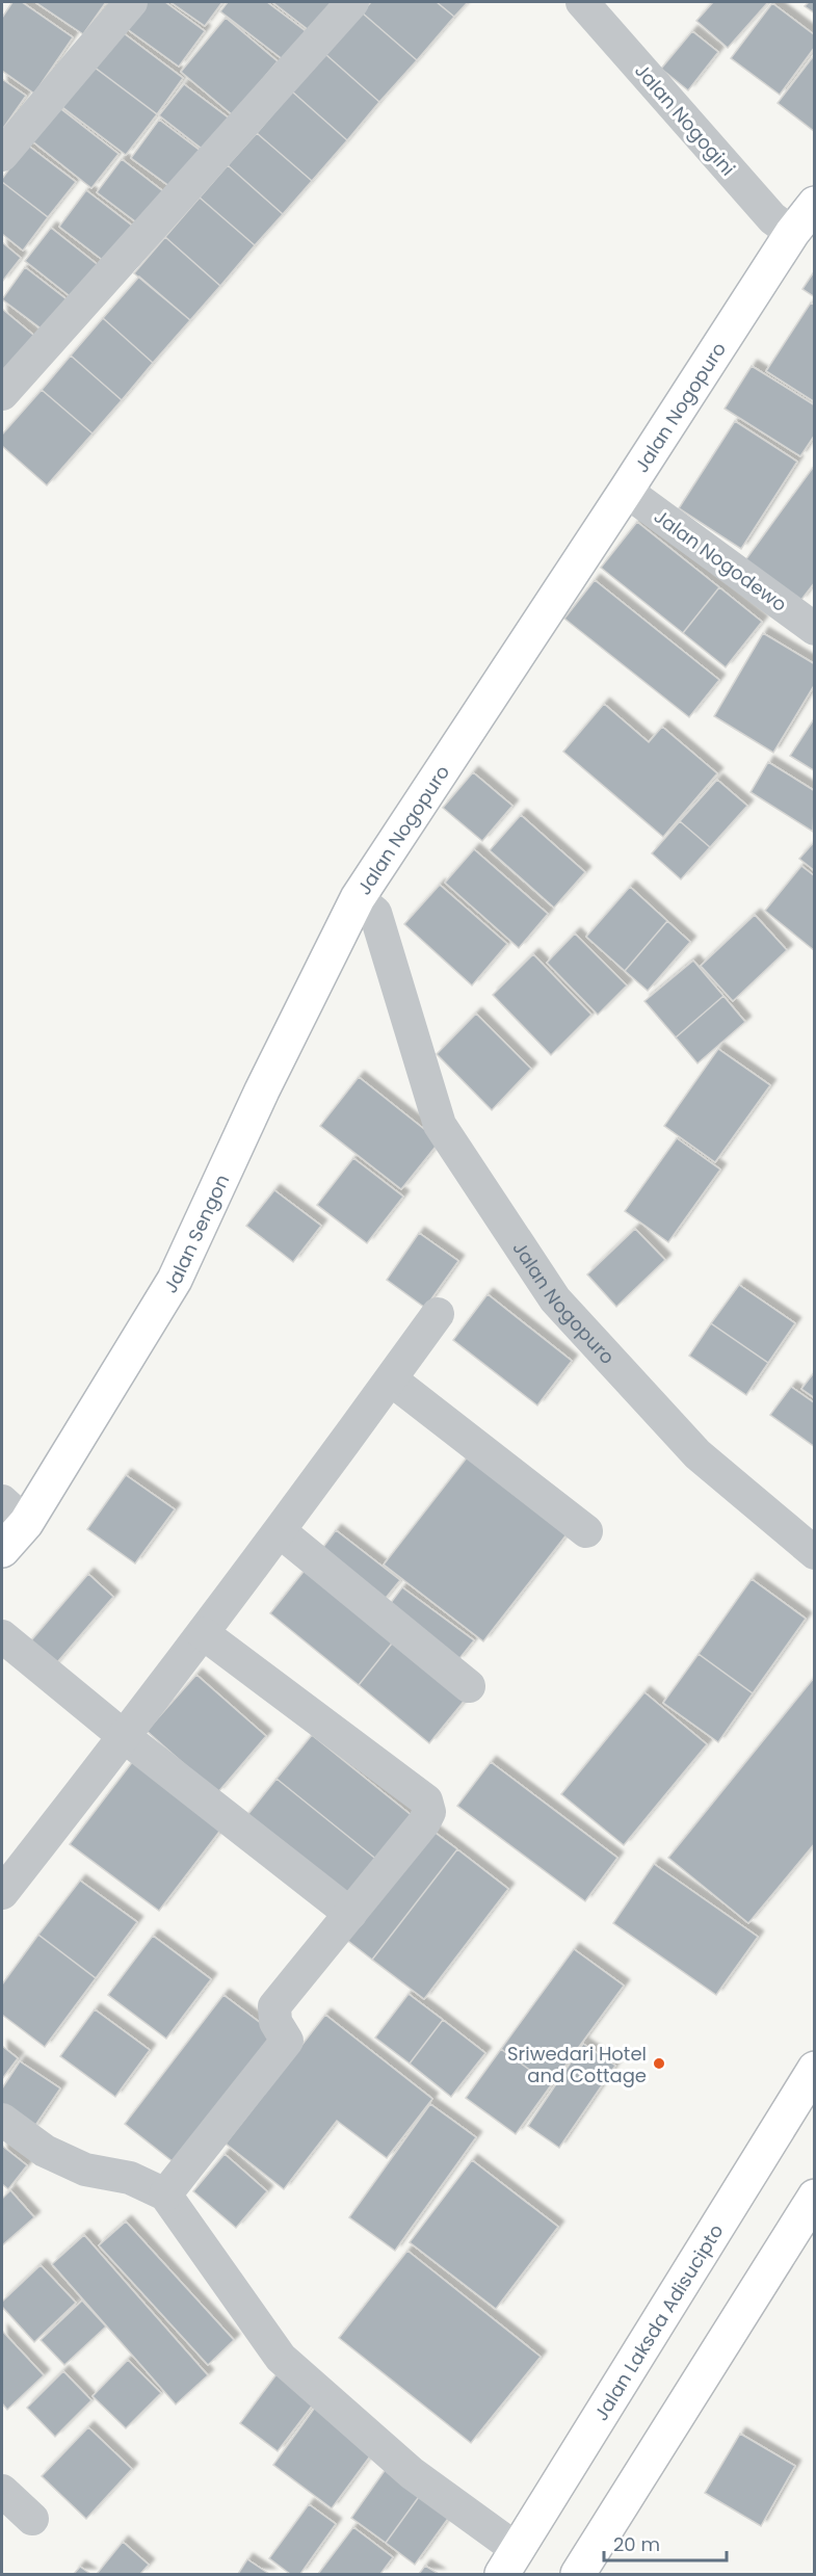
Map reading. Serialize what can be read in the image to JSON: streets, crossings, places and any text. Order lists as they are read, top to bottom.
{
  "streets": {
    "street": [
      "Jalan Nogogini",
      "Jalan Nogopuro",
      "Jalan Nogodewo",
      "Jalan Sengon",
      "Jalan Laksda Adisucipto"
    ]
  },
  "crossings": [
    ["Jalan Nogogini", "Jalan Nogopuro"],
    ["Jalan Nogopuro", "Jalan Nogodewo"],
    ["Jalan Nogopuro", "Jalan Sengon"]
  ],
  "places": ["Sriwedari Hotel and Cottage"],
  "scale_bar": "20 m"
}
